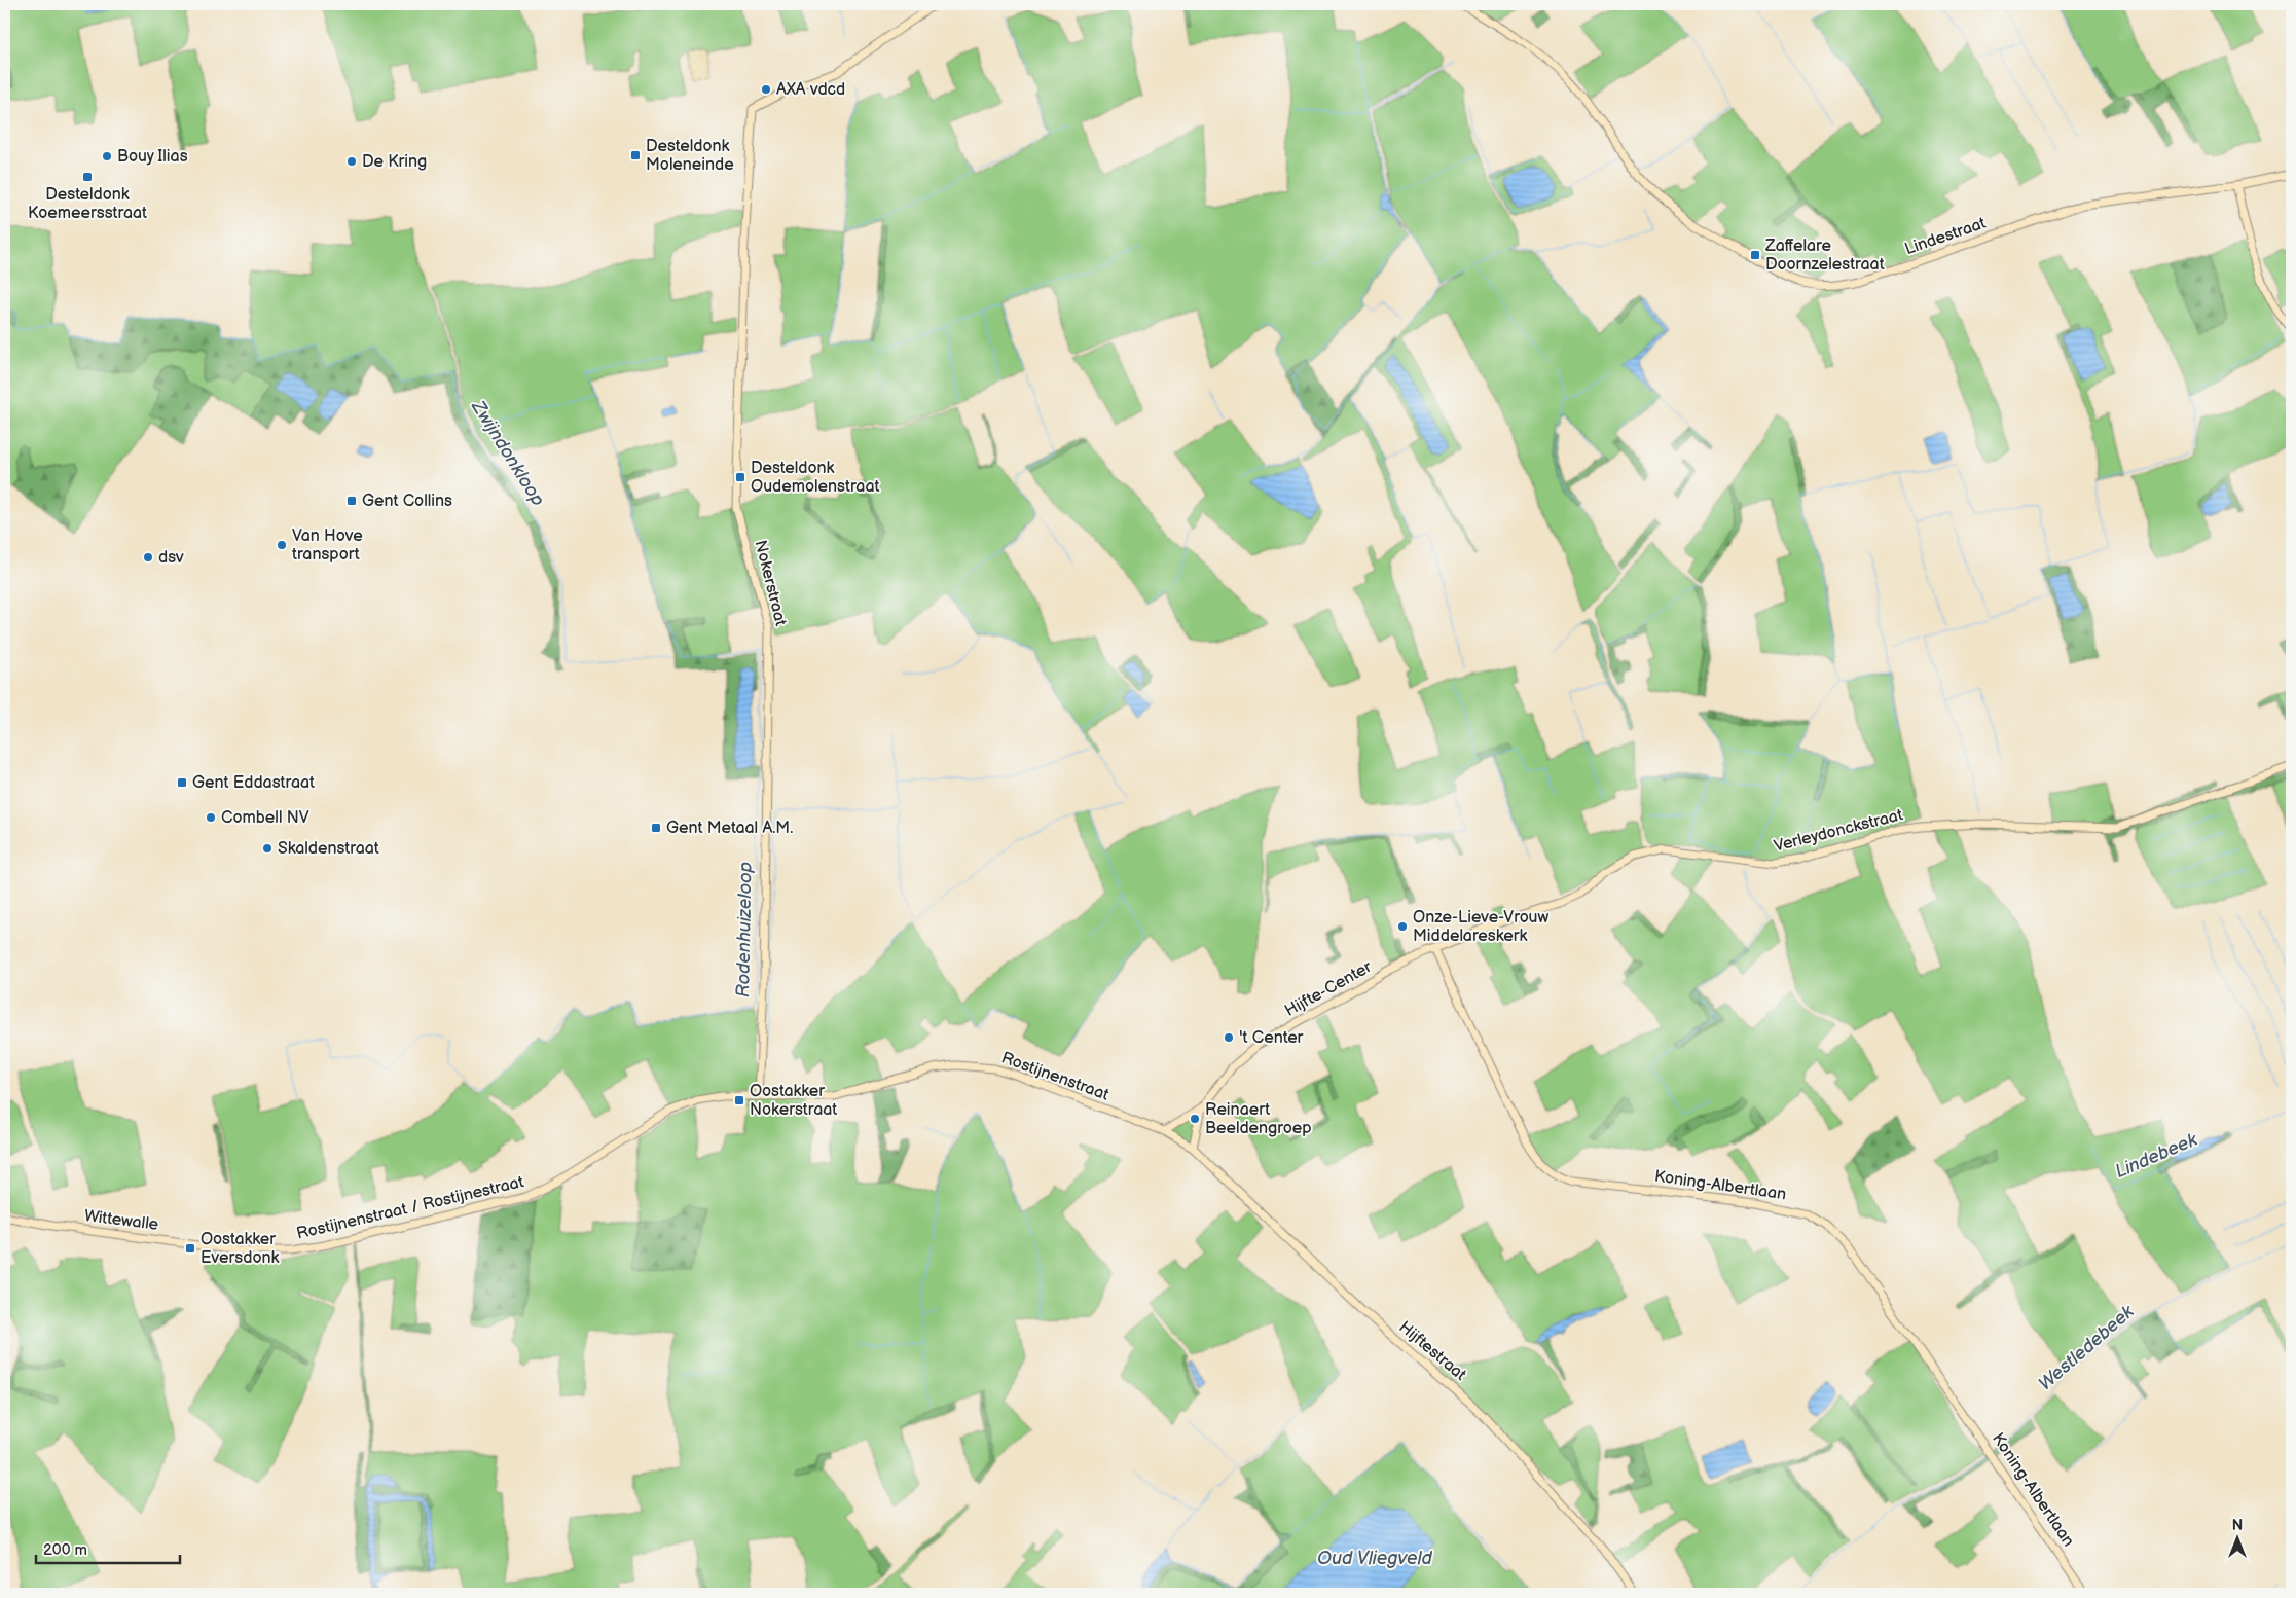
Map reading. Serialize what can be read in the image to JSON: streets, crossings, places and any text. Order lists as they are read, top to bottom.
{
  "streets": {
    "street": [
      "Lindestraat",
      "Nokerstraat",
      "Verleydonckstraat",
      "Hijfte-Center",
      "Rostijnenstraat",
      "Koning-Albertlaan",
      "Rostijnenstraat / Rostijnestraat",
      "Wittewalle",
      "Hijftestraat"
    ]
  },
  "crossings": [
    ["Nokerstraat", "Rostijnenstraat / Rostijnestraat"],
    ["Verleydonckstraat", "Hijfte-Center"],
    ["Verleydonckstraat", "Koning-Albertlaan"],
    ["Hijfte-Center", "Rostijnenstraat"],
    ["Hijfte-Center", "Koning-Albertlaan"],
    ["Hijfte-Center", "Hijftestraat"],
    ["Rostijnenstraat", "Rostijnenstraat / Rostijnestraat"],
    ["Rostijnenstraat", "Hijftestraat"],
    ["Rostijnenstraat / Rostijnestraat", "Wittewalle"]
  ],
  "water": [
    "Zwijndonkloop",
    "Rodenhuizeloop",
    "Lindebeek",
    "Westledebeek",
    "Oud Vliegveld"
  ],
  "places": {
    "other": [
      "AXA vdcd",
      "Bouy Ilias",
      "De Kring",
      "Van Hove transport",
      "dsv",
      "Combell NV",
      "Skaldenstraat",
      "Onze-Lieve-Vrouw Middelareskerk",
      "'t Center",
      "Reinaert Beeldengroep"
    ],
    "transit": [
      "Desteldonk Moleneinde",
      "Desteldonk Koemeersstraat",
      "Zaffelare Doornzelestraat",
      "Desteldonk Oudemolenstraat",
      "Gent Collins",
      "Gent Eddastraat",
      "Gent Metaal A.M.",
      "Oostakker Nokerstraat",
      "Oostakker Eversdonk"
    ]
  },
  "scale_bar": "200 m",
  "north": "top"
}
